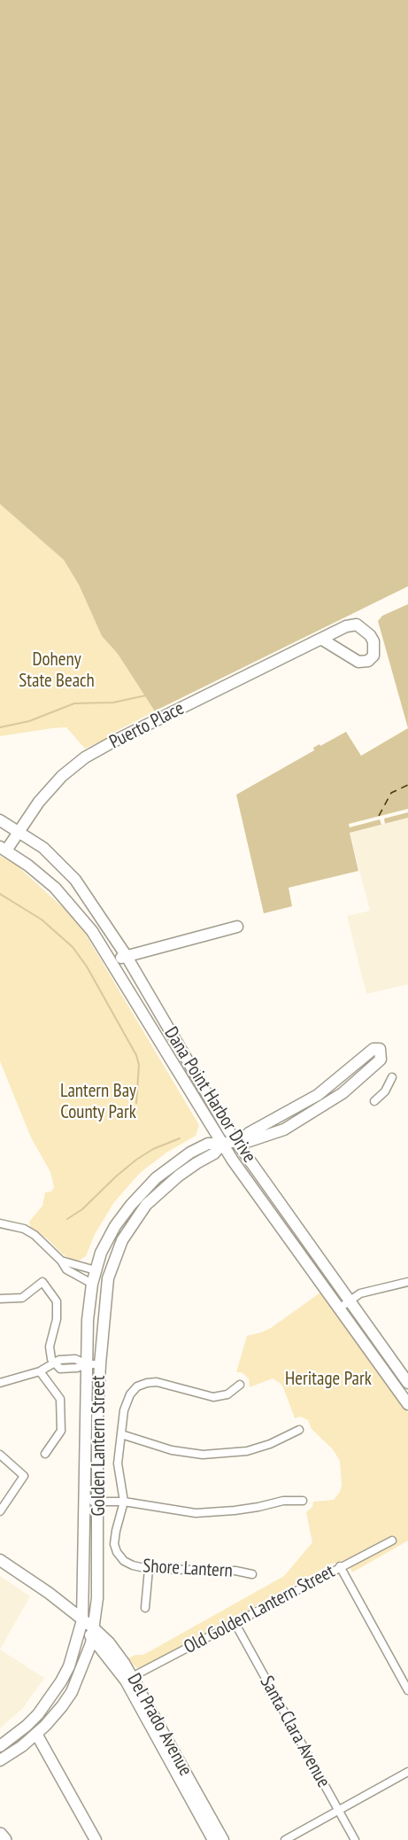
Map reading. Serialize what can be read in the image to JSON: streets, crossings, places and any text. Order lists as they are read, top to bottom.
{
  "streets": {
    "main road": [
      "Puerto Place",
      "Dana Point Harbor Drive",
      "Golden Lantern Street",
      "Del Prado Avenue"
    ],
    "street": ["Shore Lantern", "Old Golden Lantern Street", "Santa Clara Avenue"]
  },
  "crossings": [
    ["Puerto Place", "Dana Point Harbor Drive"],
    ["Dana Point Harbor Drive", "Golden Lantern Street"],
    ["Golden Lantern Street", "Del Prado Avenue"],
    ["Old Golden Lantern Street", "Del Prado Avenue"],
    ["Old Golden Lantern Street", "Santa Clara Avenue"]
  ],
  "parks": ["Doheny State Beach", "Lantern Bay County Park", "Heritage Park"]
}
